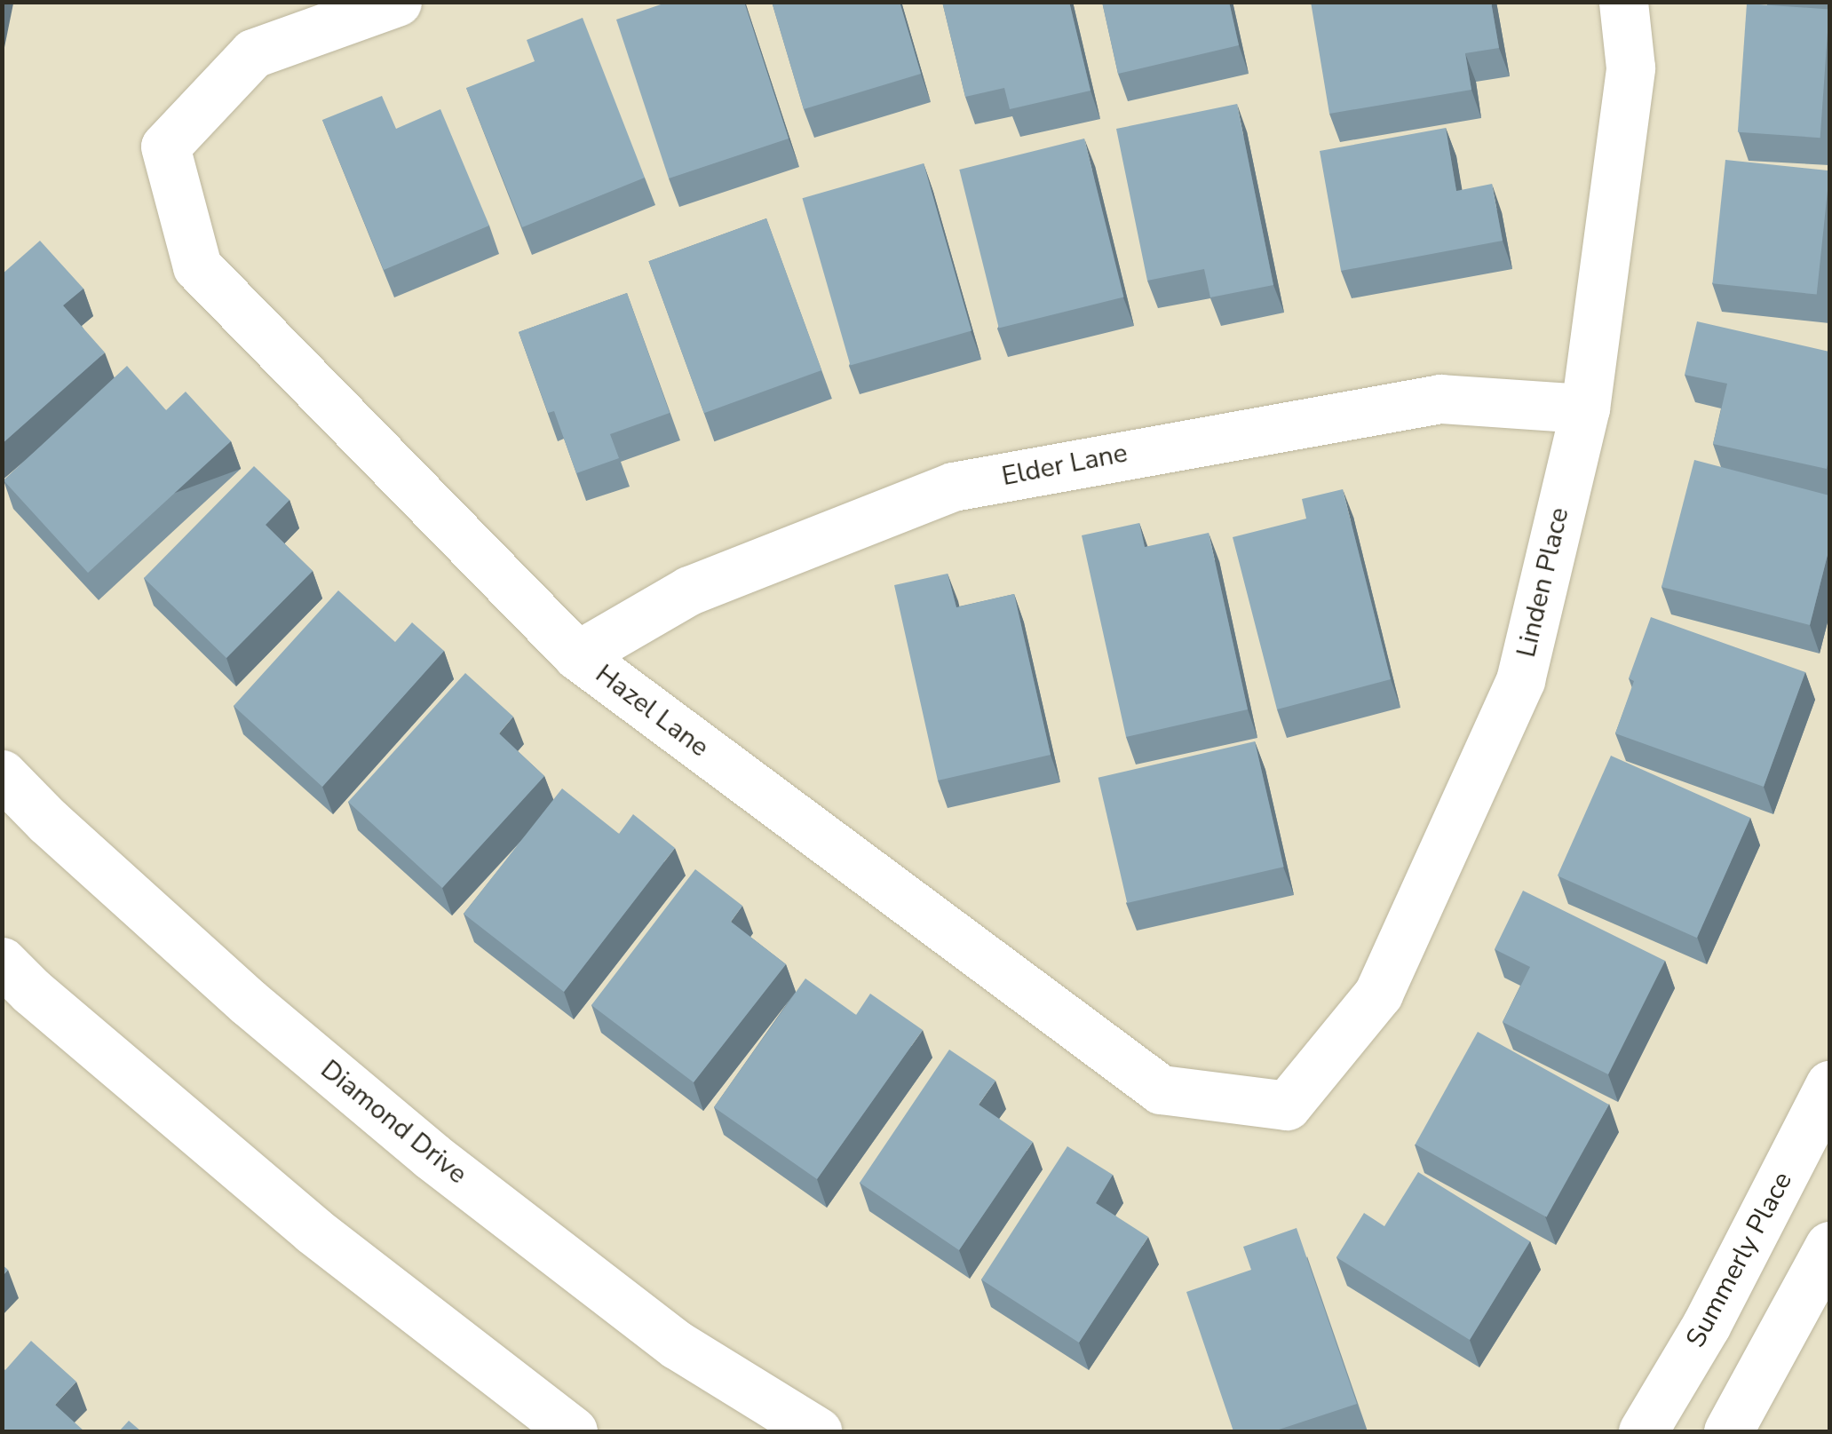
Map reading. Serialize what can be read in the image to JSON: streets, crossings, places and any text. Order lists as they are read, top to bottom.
{
  "streets": {
    "street": [
      "Elder Lane",
      "Linden Place",
      "Hazel Lane",
      "Diamond Drive",
      "Summerly Place"
    ]
  },
  "crossings": [
    ["Elder Lane", "Linden Place"],
    ["Elder Lane", "Hazel Lane"],
    ["Linden Place", "Hazel Lane"]
  ]
}
